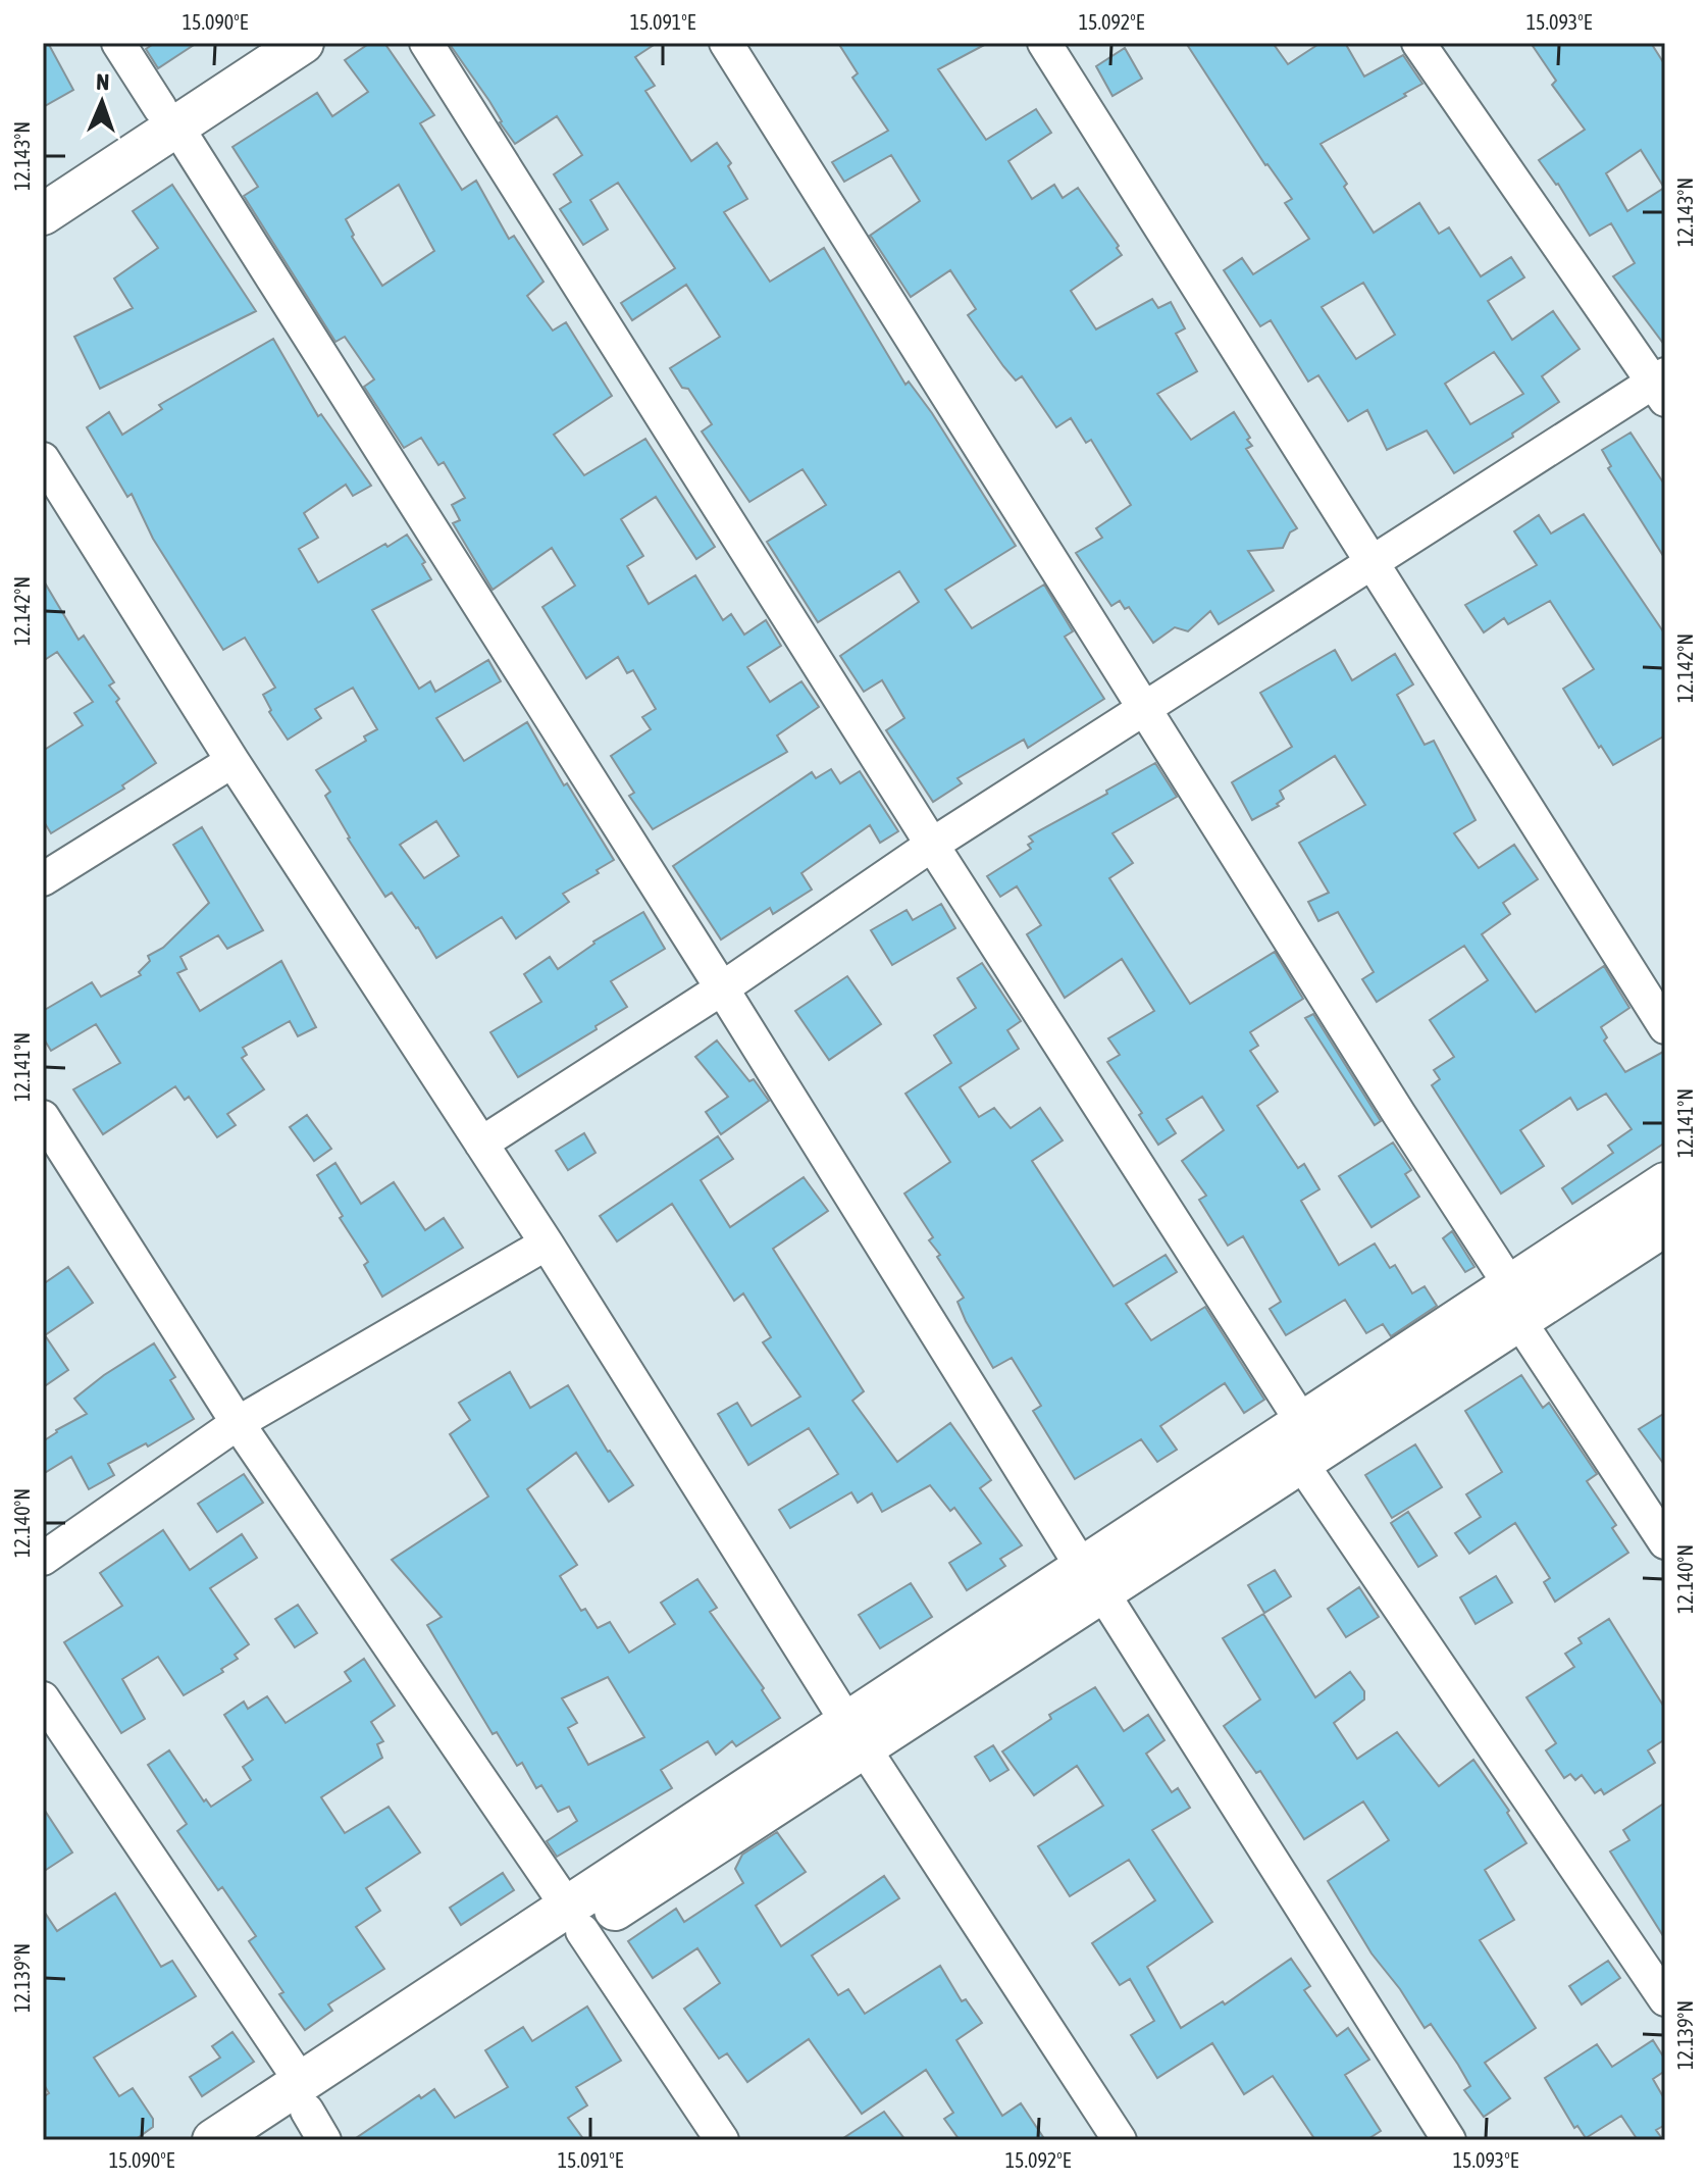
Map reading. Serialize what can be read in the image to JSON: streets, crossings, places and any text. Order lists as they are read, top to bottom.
{
  "north": "top",
  "coordinates": [
    "15.090°E",
    "15.091°E",
    "15.092°E",
    "15.093°E",
    "12.143°N",
    "12.142°N",
    "12.141°N",
    "12.140°N",
    "12.139°N"
  ]
}
